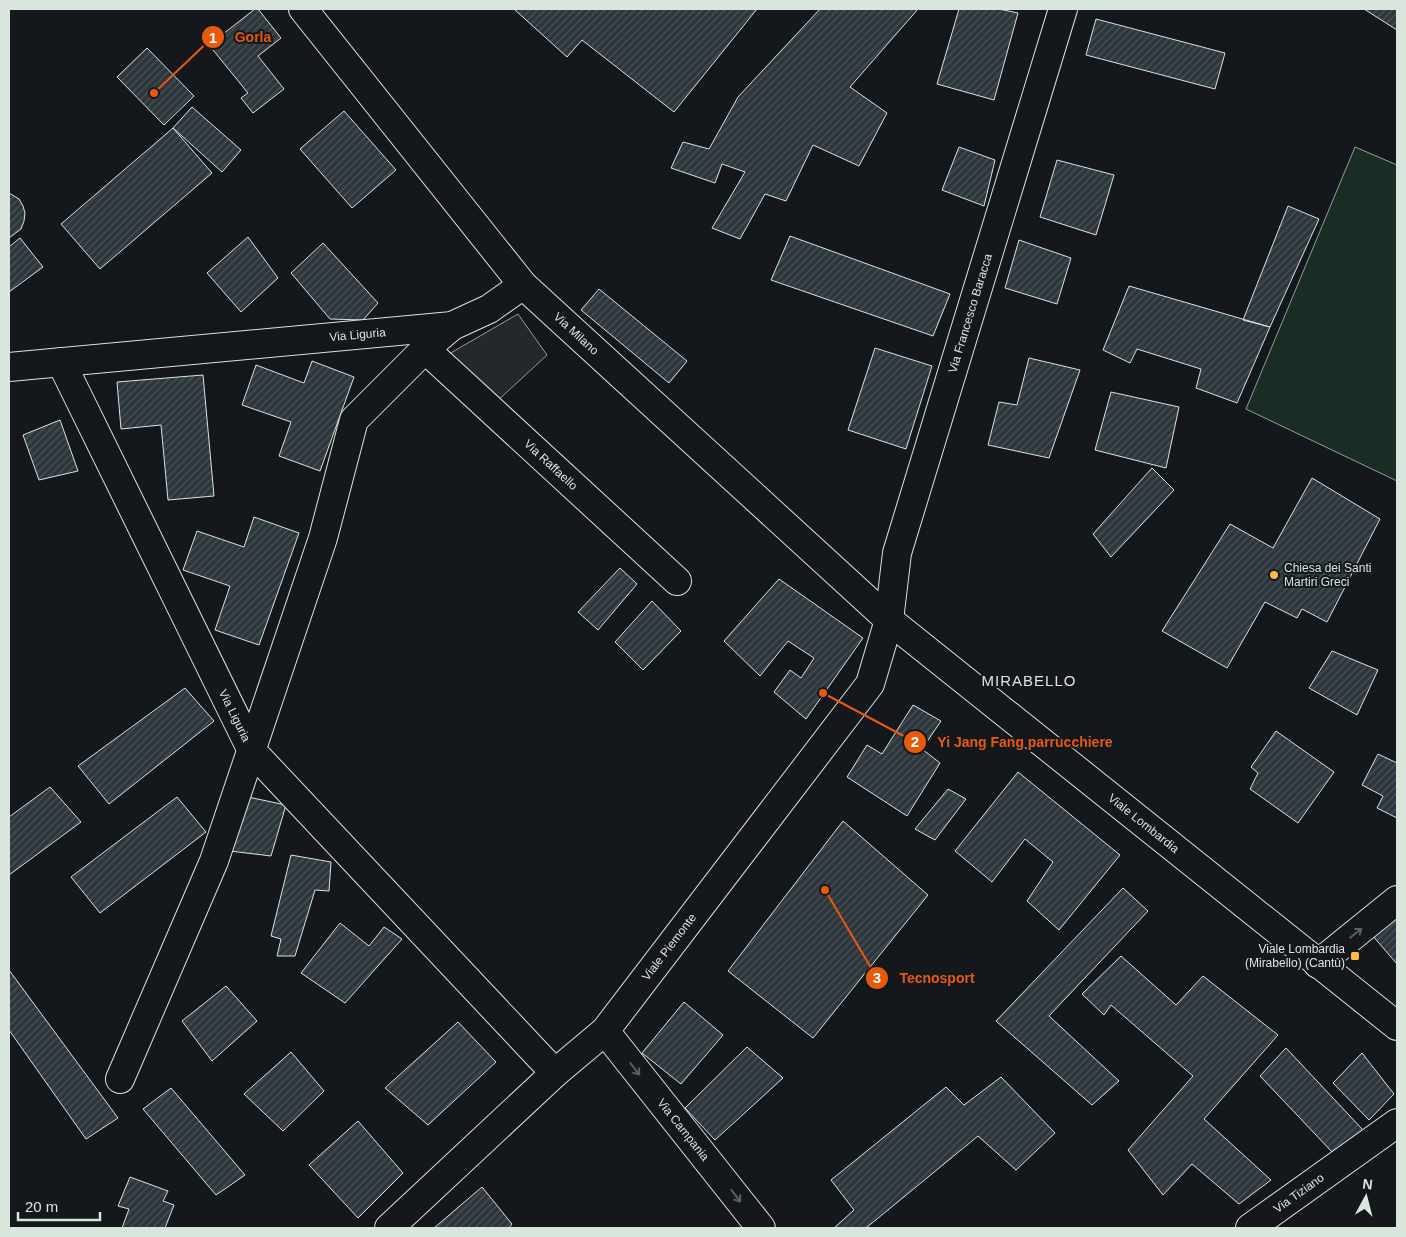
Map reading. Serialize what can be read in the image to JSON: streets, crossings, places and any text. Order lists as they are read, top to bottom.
{
  "streets": {
    "street": [
      "Via Francesco Baracca",
      "Via Milano",
      "Via Liguria",
      "Via Raffaello",
      "Viale Lombardia",
      "Viale Piemonte",
      "Via Campania",
      "Via Tiziano"
    ]
  },
  "crossings": [
    ["Via Francesco Baracca", "Via Milano"],
    ["Via Francesco Baracca", "Viale Lombardia"],
    ["Via Francesco Baracca", "Viale Piemonte"],
    ["Via Milano", "Via Liguria"],
    ["Via Milano", "Viale Lombardia"],
    ["Via Milano", "Viale Piemonte"],
    ["Viale Lombardia", "Viale Piemonte"],
    ["Viale Piemonte", "Via Campania"]
  ],
  "one_way": ["Via Campania"],
  "districts": ["MIRABELLO"],
  "places": {
    "other": [
      "Gorla",
      "Chiesa dei Santi Martiri Greci",
      "Yi Jang Fang parrucchiere",
      "Tecnosport"
    ],
    "transit": ["Viale Lombardia (Mirabello) (Cantù)"]
  },
  "scale_bar": "20 m",
  "north": "top"
}
